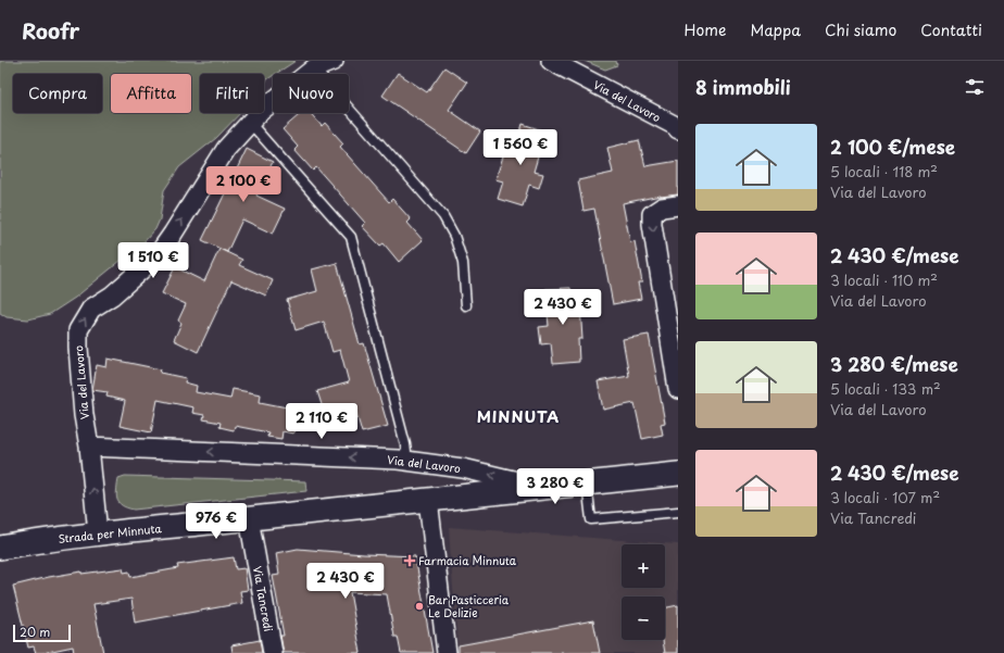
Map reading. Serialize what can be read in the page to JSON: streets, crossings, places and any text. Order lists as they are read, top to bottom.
{
  "streets": {
    "street": ["Via del Lavoro", "Strada per Minnuta", "Via Tancredi"]
  },
  "crossings": [
    ["Via del Lavoro", "Strada per Minnuta"],
    ["Strada per Minnuta", "Via Tancredi"]
  ],
  "districts": ["MINNUTA"],
  "places": {
    "health": ["Farmacia Minnuta"],
    "other": ["Bar Pasticceria Le Delizie"]
  },
  "scale_bar": "20 m",
  "page": {
    "header": "Roofr",
    "nav": [
      "Home",
      "Mappa",
      "Chi siamo",
      "Contatti"
    ],
    "heading": "8 immobili",
    "chip": [
      "Compra",
      "Affitta",
      "Filtri",
      "Nuovo"
    ],
    "list": [
      {
        "name": "2 100 €/mese",
        "note": "5 locali · 118 m² · Via del Lavoro"
      },
      {
        "name": "2 430 €/mese",
        "note": "3 locali · 110 m² · Via del Lavoro"
      },
      {
        "name": "3 280 €/mese",
        "note": "5 locali · 133 m² · Via del Lavoro"
      },
      {
        "name": "2 430 €/mese",
        "note": "3 locali · 107 m² · Via Tancredi"
      }
    ],
    "price": [
      "1 560 €",
      "2 100 €",
      "1 510 €",
      "2 430 €",
      "2 110 €",
      "3 280 €",
      "976 €",
      "2 430 €"
    ],
    "map_buttons": ["+", "−"],
    "scale": "20 m"
  }
}
